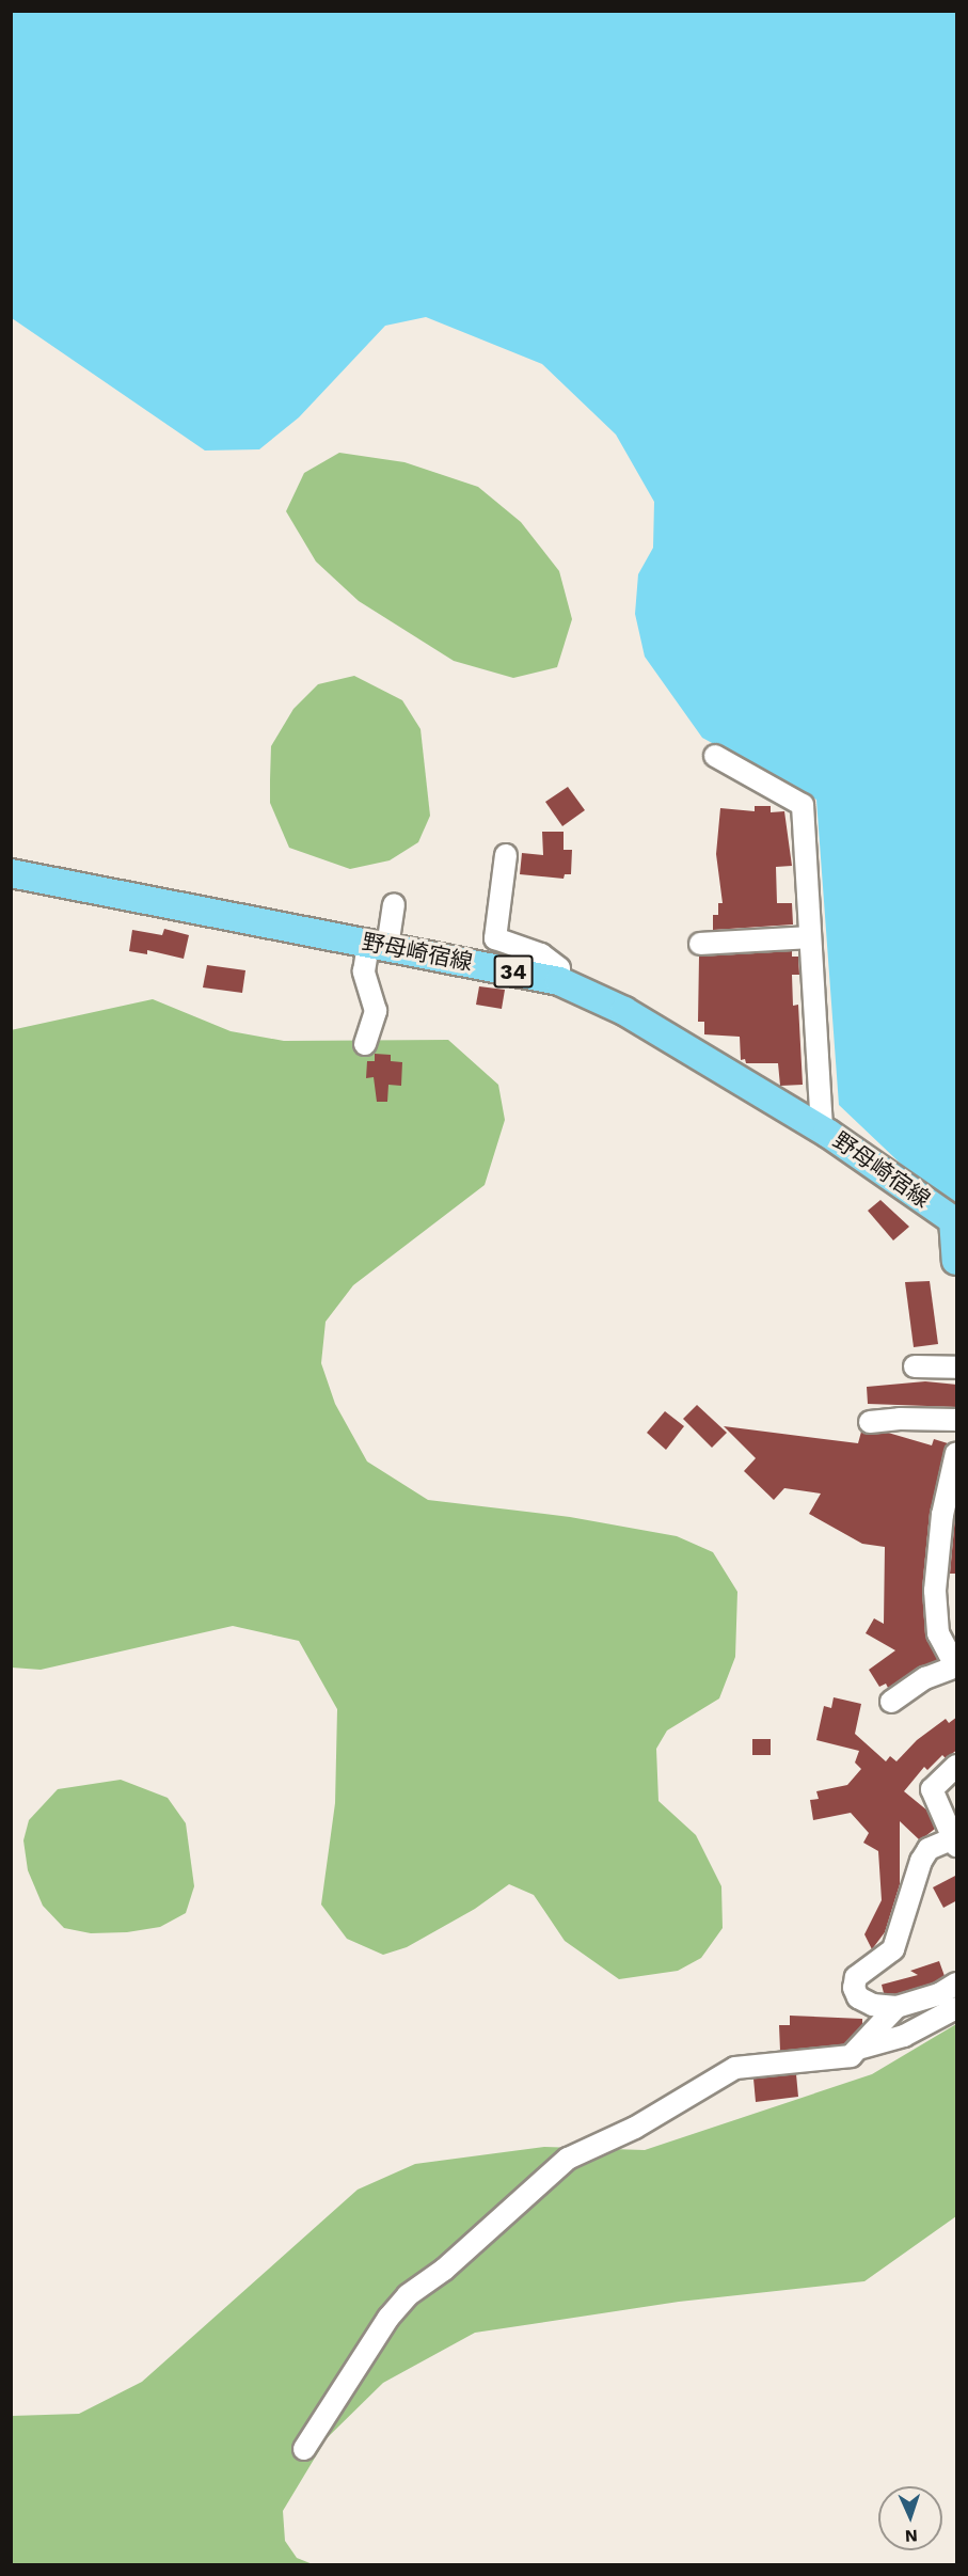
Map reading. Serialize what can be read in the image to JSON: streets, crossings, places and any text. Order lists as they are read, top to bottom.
{
  "streets": {
    "main road": ["野母崎宿線", "34"]
  },
  "north": "bottom"
}
